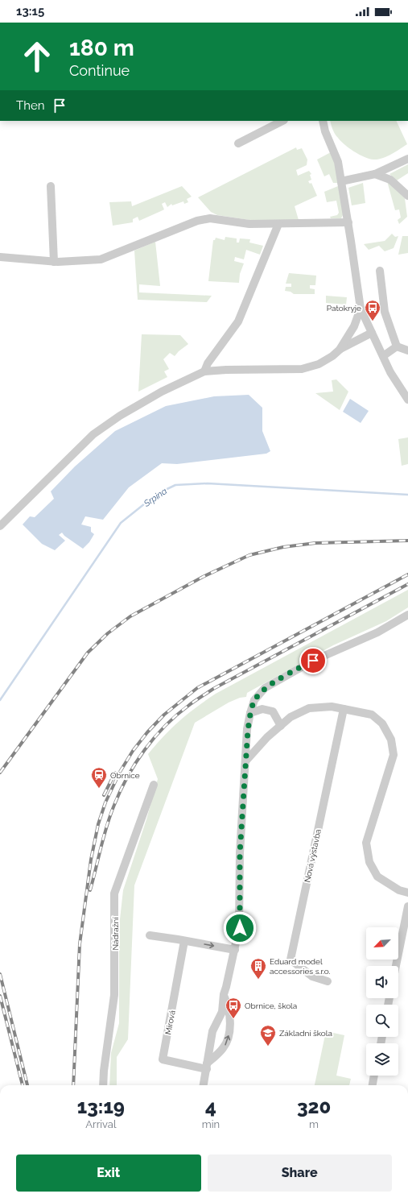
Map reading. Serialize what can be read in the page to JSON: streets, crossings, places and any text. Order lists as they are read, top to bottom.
{
  "streets": {
    "street": ["Nová výstavba", "Nádražní", "Mírová"]
  },
  "water": ["Srpina"],
  "places": {
    "bus stop": ["Patokryje", "Obrnice, škola"],
    "station": ["Obrnice"],
    "building": ["Eduard model accessories s.r.o."],
    "school or university": ["Základní škola"]
  },
  "north": "bottom left",
  "page": {
    "status": "13:15",
    "turn": ["180 m", "Continue"],
    "then": "Then",
    "eta": [
      "13:19",
      "Arrival",
      "4",
      "min",
      "320",
      "m"
    ],
    "buttons": ["Exit", "Share"]
  }
}
